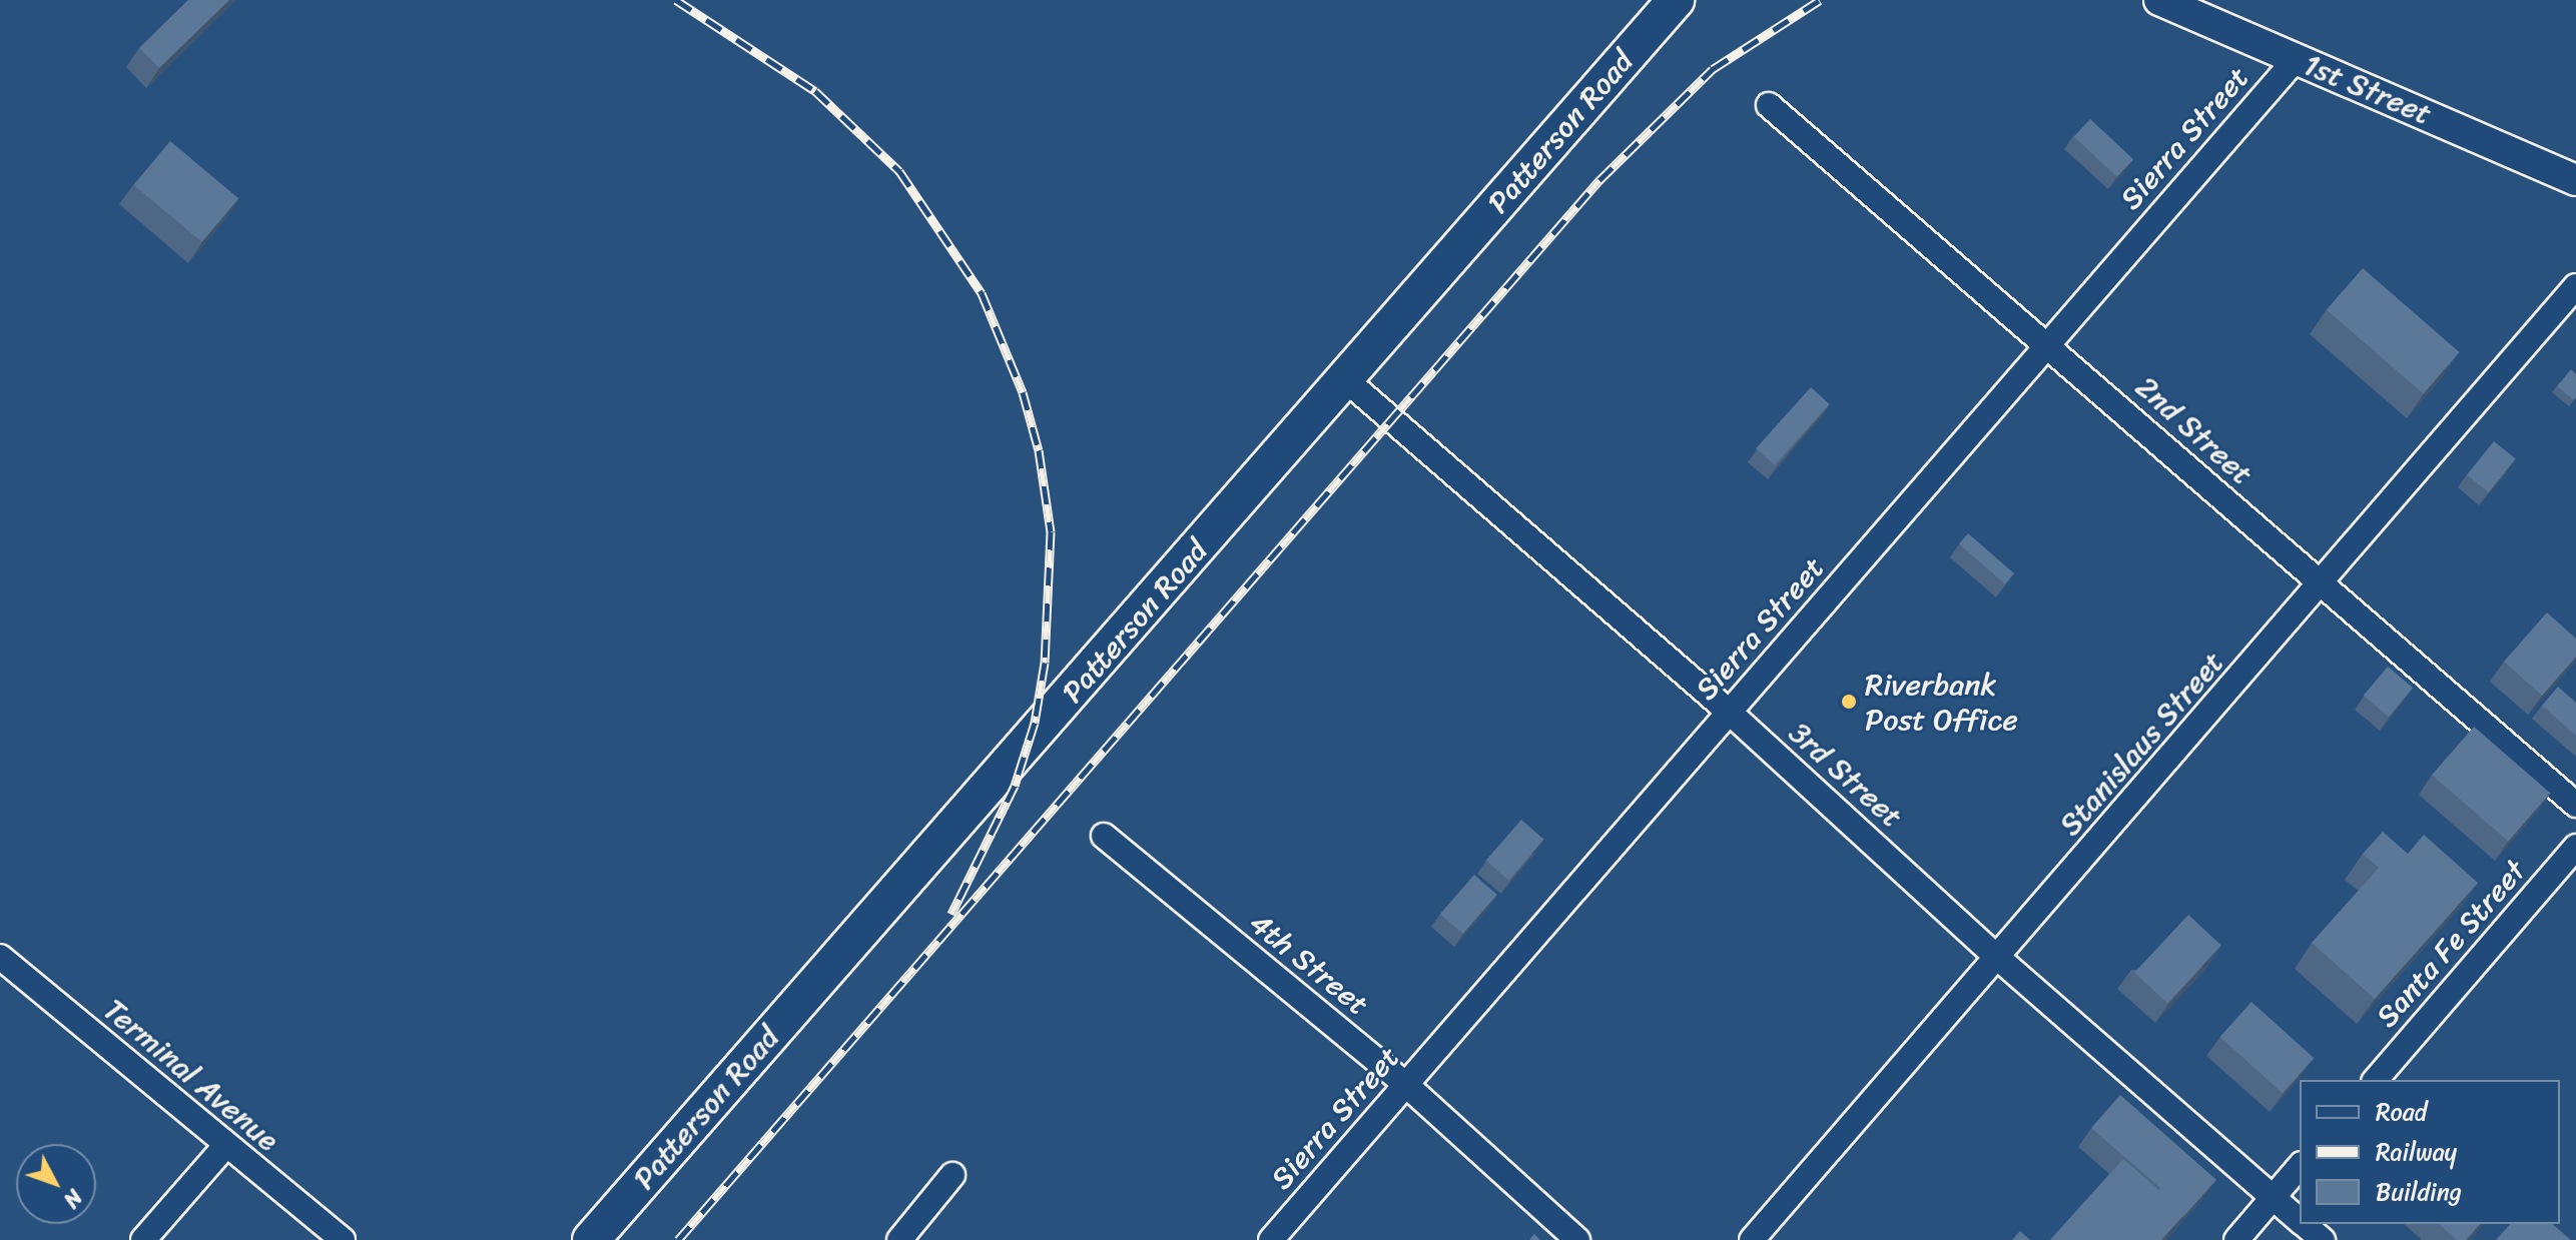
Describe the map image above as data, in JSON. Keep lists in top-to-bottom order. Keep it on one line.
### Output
{"streets":{"main road":["Patterson Road"],"street":["1st Street","Sierra Street","2nd Street","Stanislaus Street","3rd Street","Santa Fe Street","4th Street","Terminal Avenue"]},"crossings":[["1st Street","Sierra Street"],["Patterson Road","3rd Street"],["Sierra Street","2nd Street"],["Sierra Street","3rd Street"],["Sierra Street","4th Street"],["2nd Street","Stanislaus Street"],["Stanislaus Street","3rd Street"]],"places":["Riverbank Post Office"],"legend":["Road","Railway","Building"],"north":"bottom right"}
